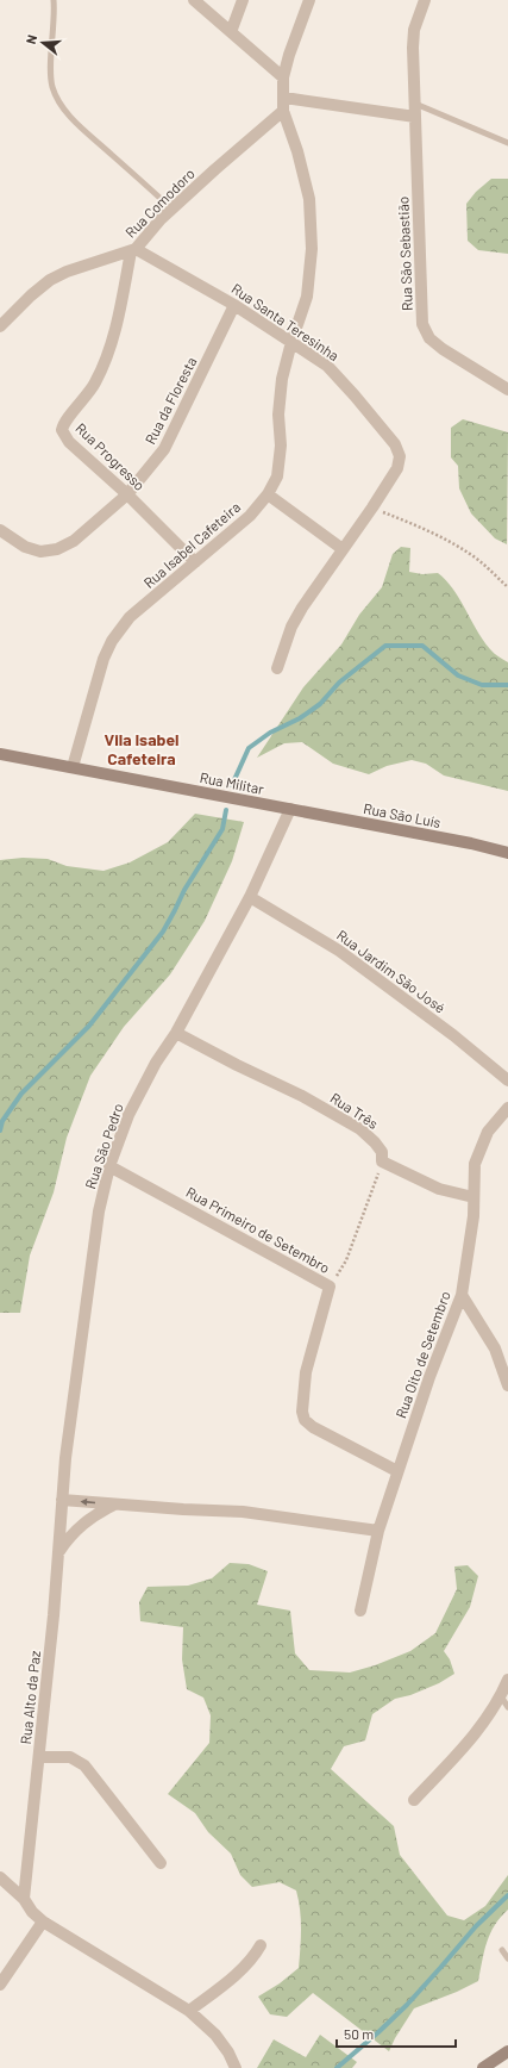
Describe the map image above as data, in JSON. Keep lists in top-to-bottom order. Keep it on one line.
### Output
{"streets":{"street":["Rua Comodoro","Rua São Sebastião","Rua Santa Teresinha","Rua da Floresta","Rua Progresso","Rua Isabel Cafeteira","Rua Militar","Rua São Luís","Rua Jardim São José","Rua Três","Rua São Pedro","Rua Primeiro de Setembro","Rua Oito de Setembro","Rua Alto da Paz"]},"crossings":[["Rua Comodoro","Rua Santa Teresinha"],["Rua Comodoro","Rua Progresso"],["Rua Comodoro","Rua Isabel Cafeteira"],["Rua Santa Teresinha","Rua da Floresta"],["Rua Santa Teresinha","Rua Progresso"],["Rua Santa Teresinha","Rua Isabel Cafeteira"],["Rua da Floresta","Rua Progresso"],["Rua Progresso","Rua Isabel Cafeteira"],["Rua Isabel Cafeteira","Rua Militar"],["Rua Militar","Rua São Luís"],["Rua Militar","Rua São Pedro"],["Rua São Luís","Rua São Pedro"],["Rua Jardim São José","Rua São Pedro"],["Rua Três","Rua São Pedro"],["Rua São Pedro","Rua Primeiro de Setembro"],["Rua São Pedro","Rua Alto da Paz"],["Rua Primeiro de Setembro","Rua Oito de Setembro"]],"districts":["Vila Isabel Cafeteira"],"scale_bar":"50 m","north":"left"}
